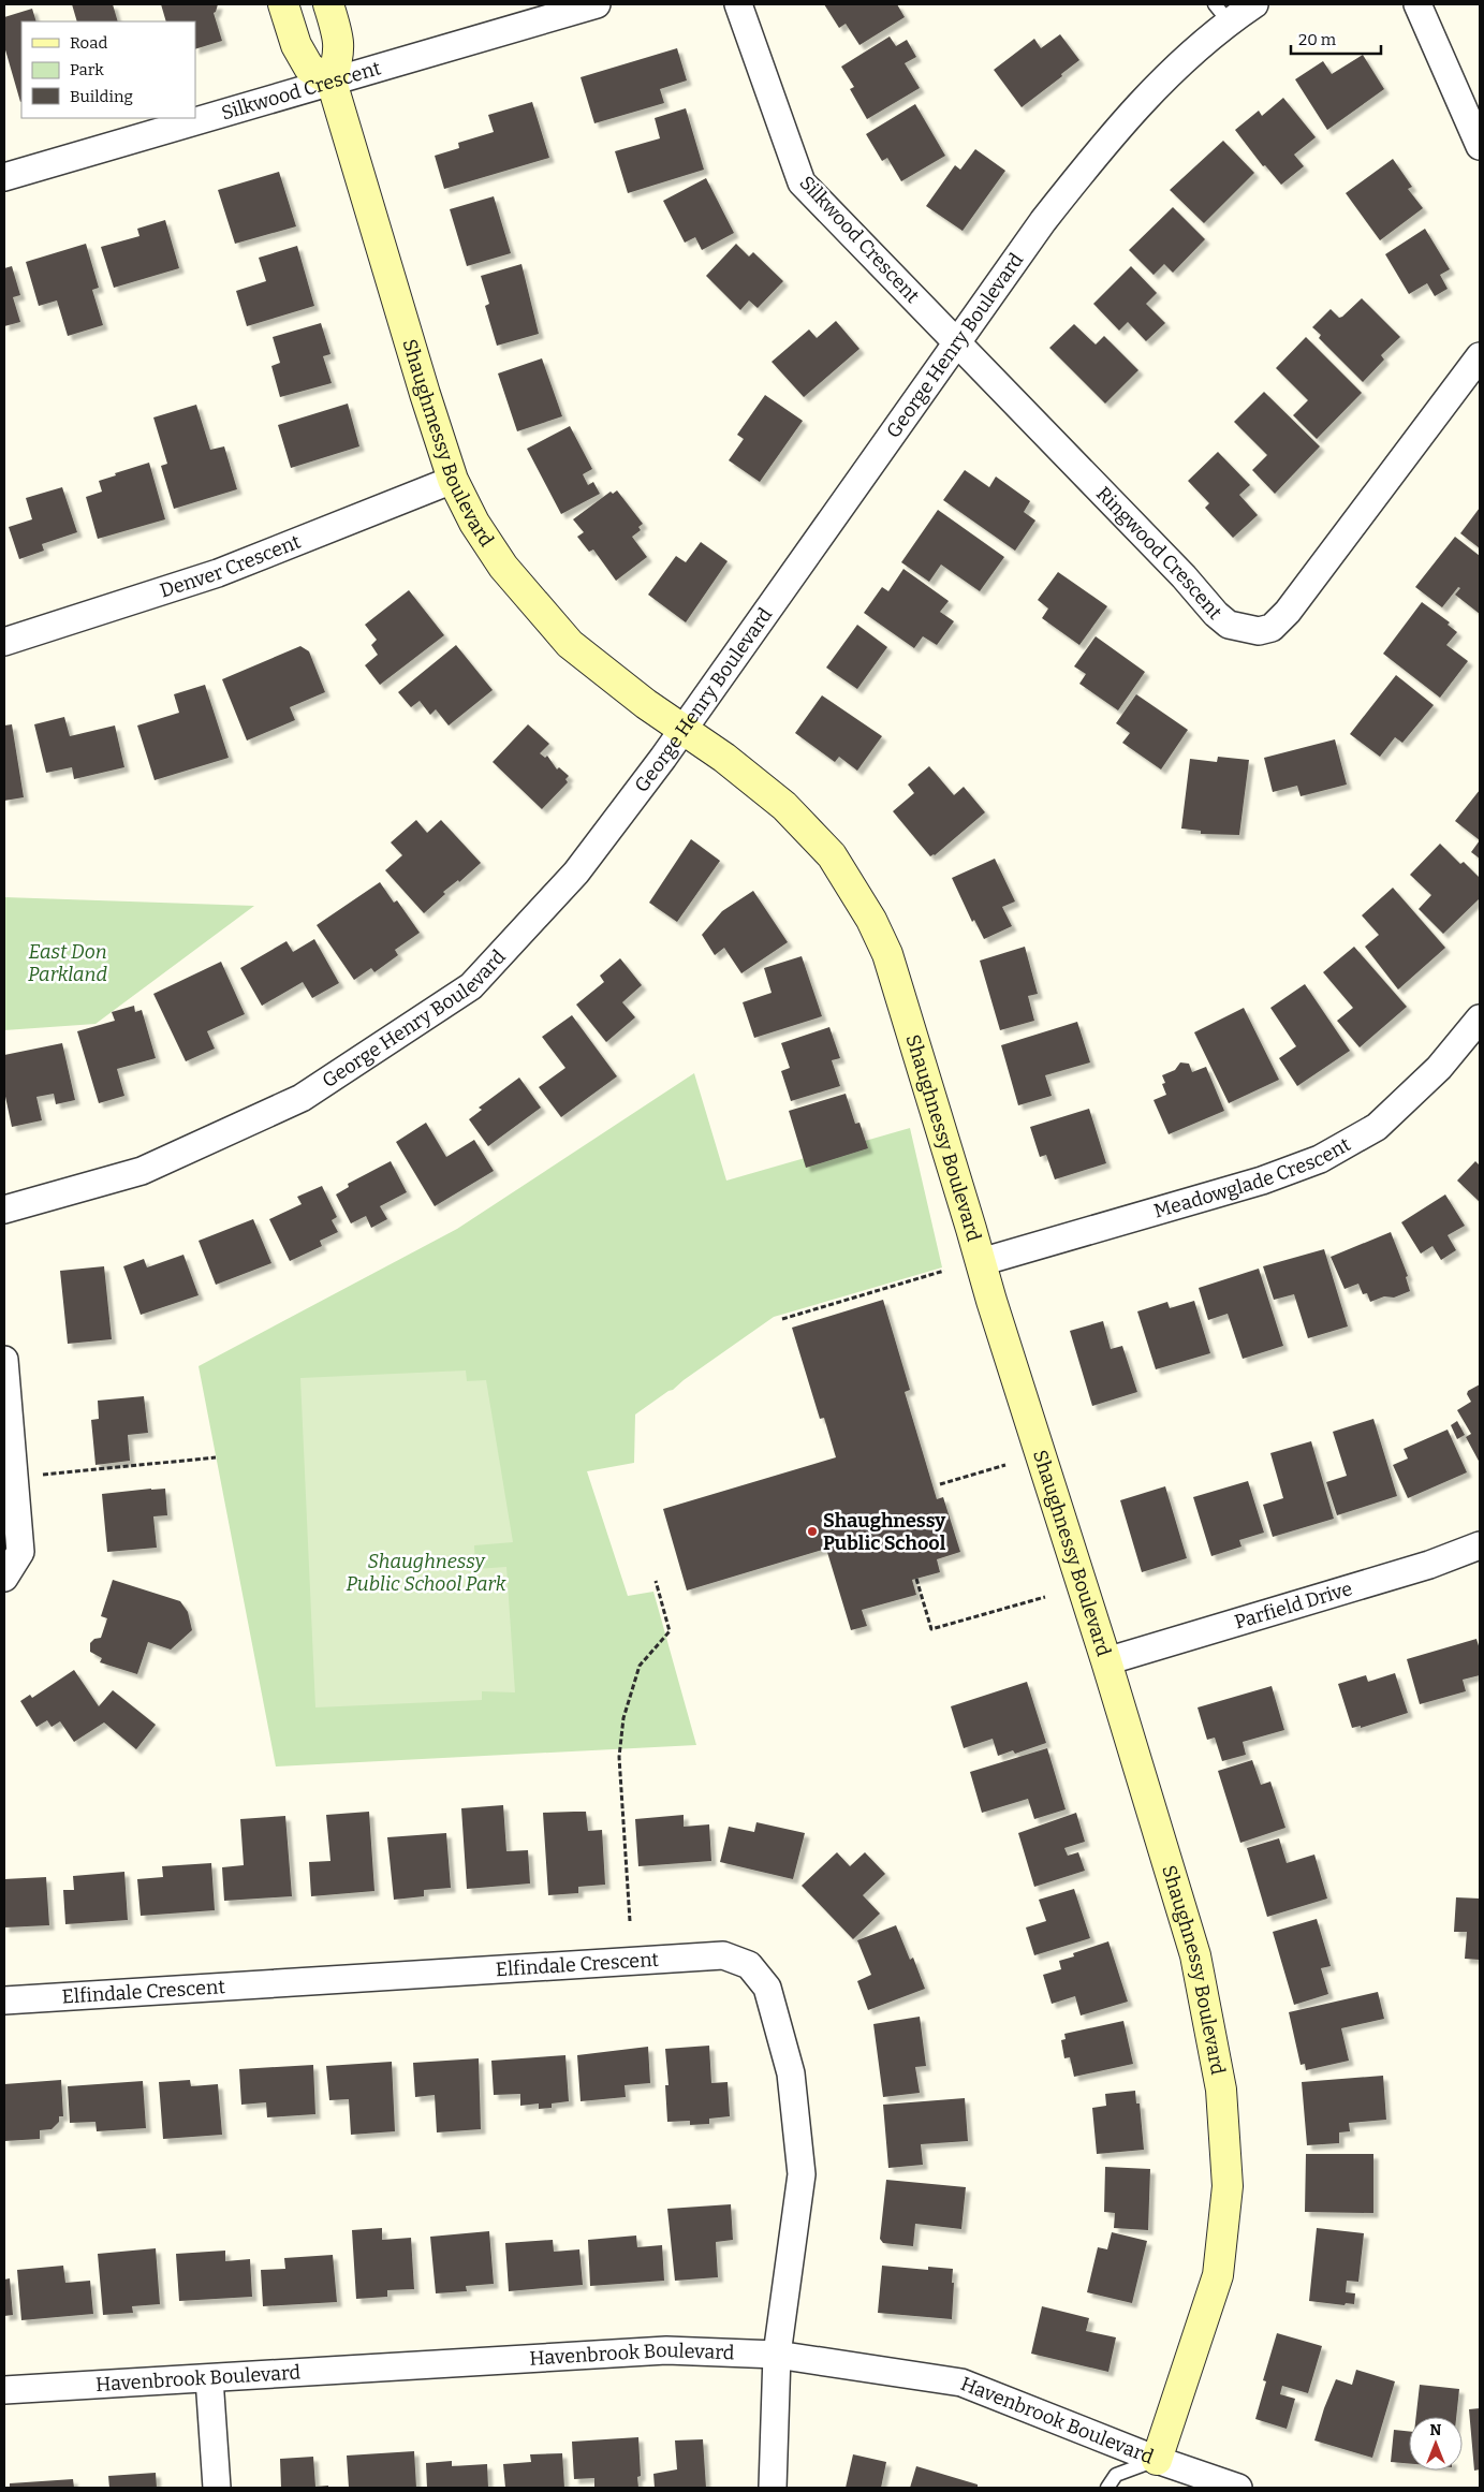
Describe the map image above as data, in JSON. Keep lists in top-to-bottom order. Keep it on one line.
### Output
{"streets":{"street":["Silkwood Crescent","George Henry Boulevard","Shaughmessy Boulevard","Ringwood Crescent","Denver Crescent","Shaughnessy Boulevard","Meadowglade Crescent","Parfield Drive","Elfindale Crescent","Havenbrook Boulevard"]},"crossings":[["Silkwood Crescent","George Henry Boulevard"],["Silkwood Crescent","Shaughmessy Boulevard"],["Silkwood Crescent","Ringwood Crescent"],["George Henry Boulevard","Shaughmessy Boulevard"],["George Henry Boulevard","Ringwood Crescent"],["George Henry Boulevard","Shaughnessy Boulevard"],["Shaughmessy Boulevard","Denver Crescent"],["Shaughmessy Boulevard","Shaughnessy Boulevard"],["Shaughnessy Boulevard","Meadowglade Crescent"],["Shaughnessy Boulevard","Parfield Drive"],["Shaughnessy Boulevard","Havenbrook Boulevard"],["Elfindale Crescent","Havenbrook Boulevard"]],"parks":["East Don Parkland","Shaughnessy Public School Park"],"places":["Shaughnessy Public School"],"legend":["Road","Park","Building"],"scale_bar":"20 m","north":"top"}
